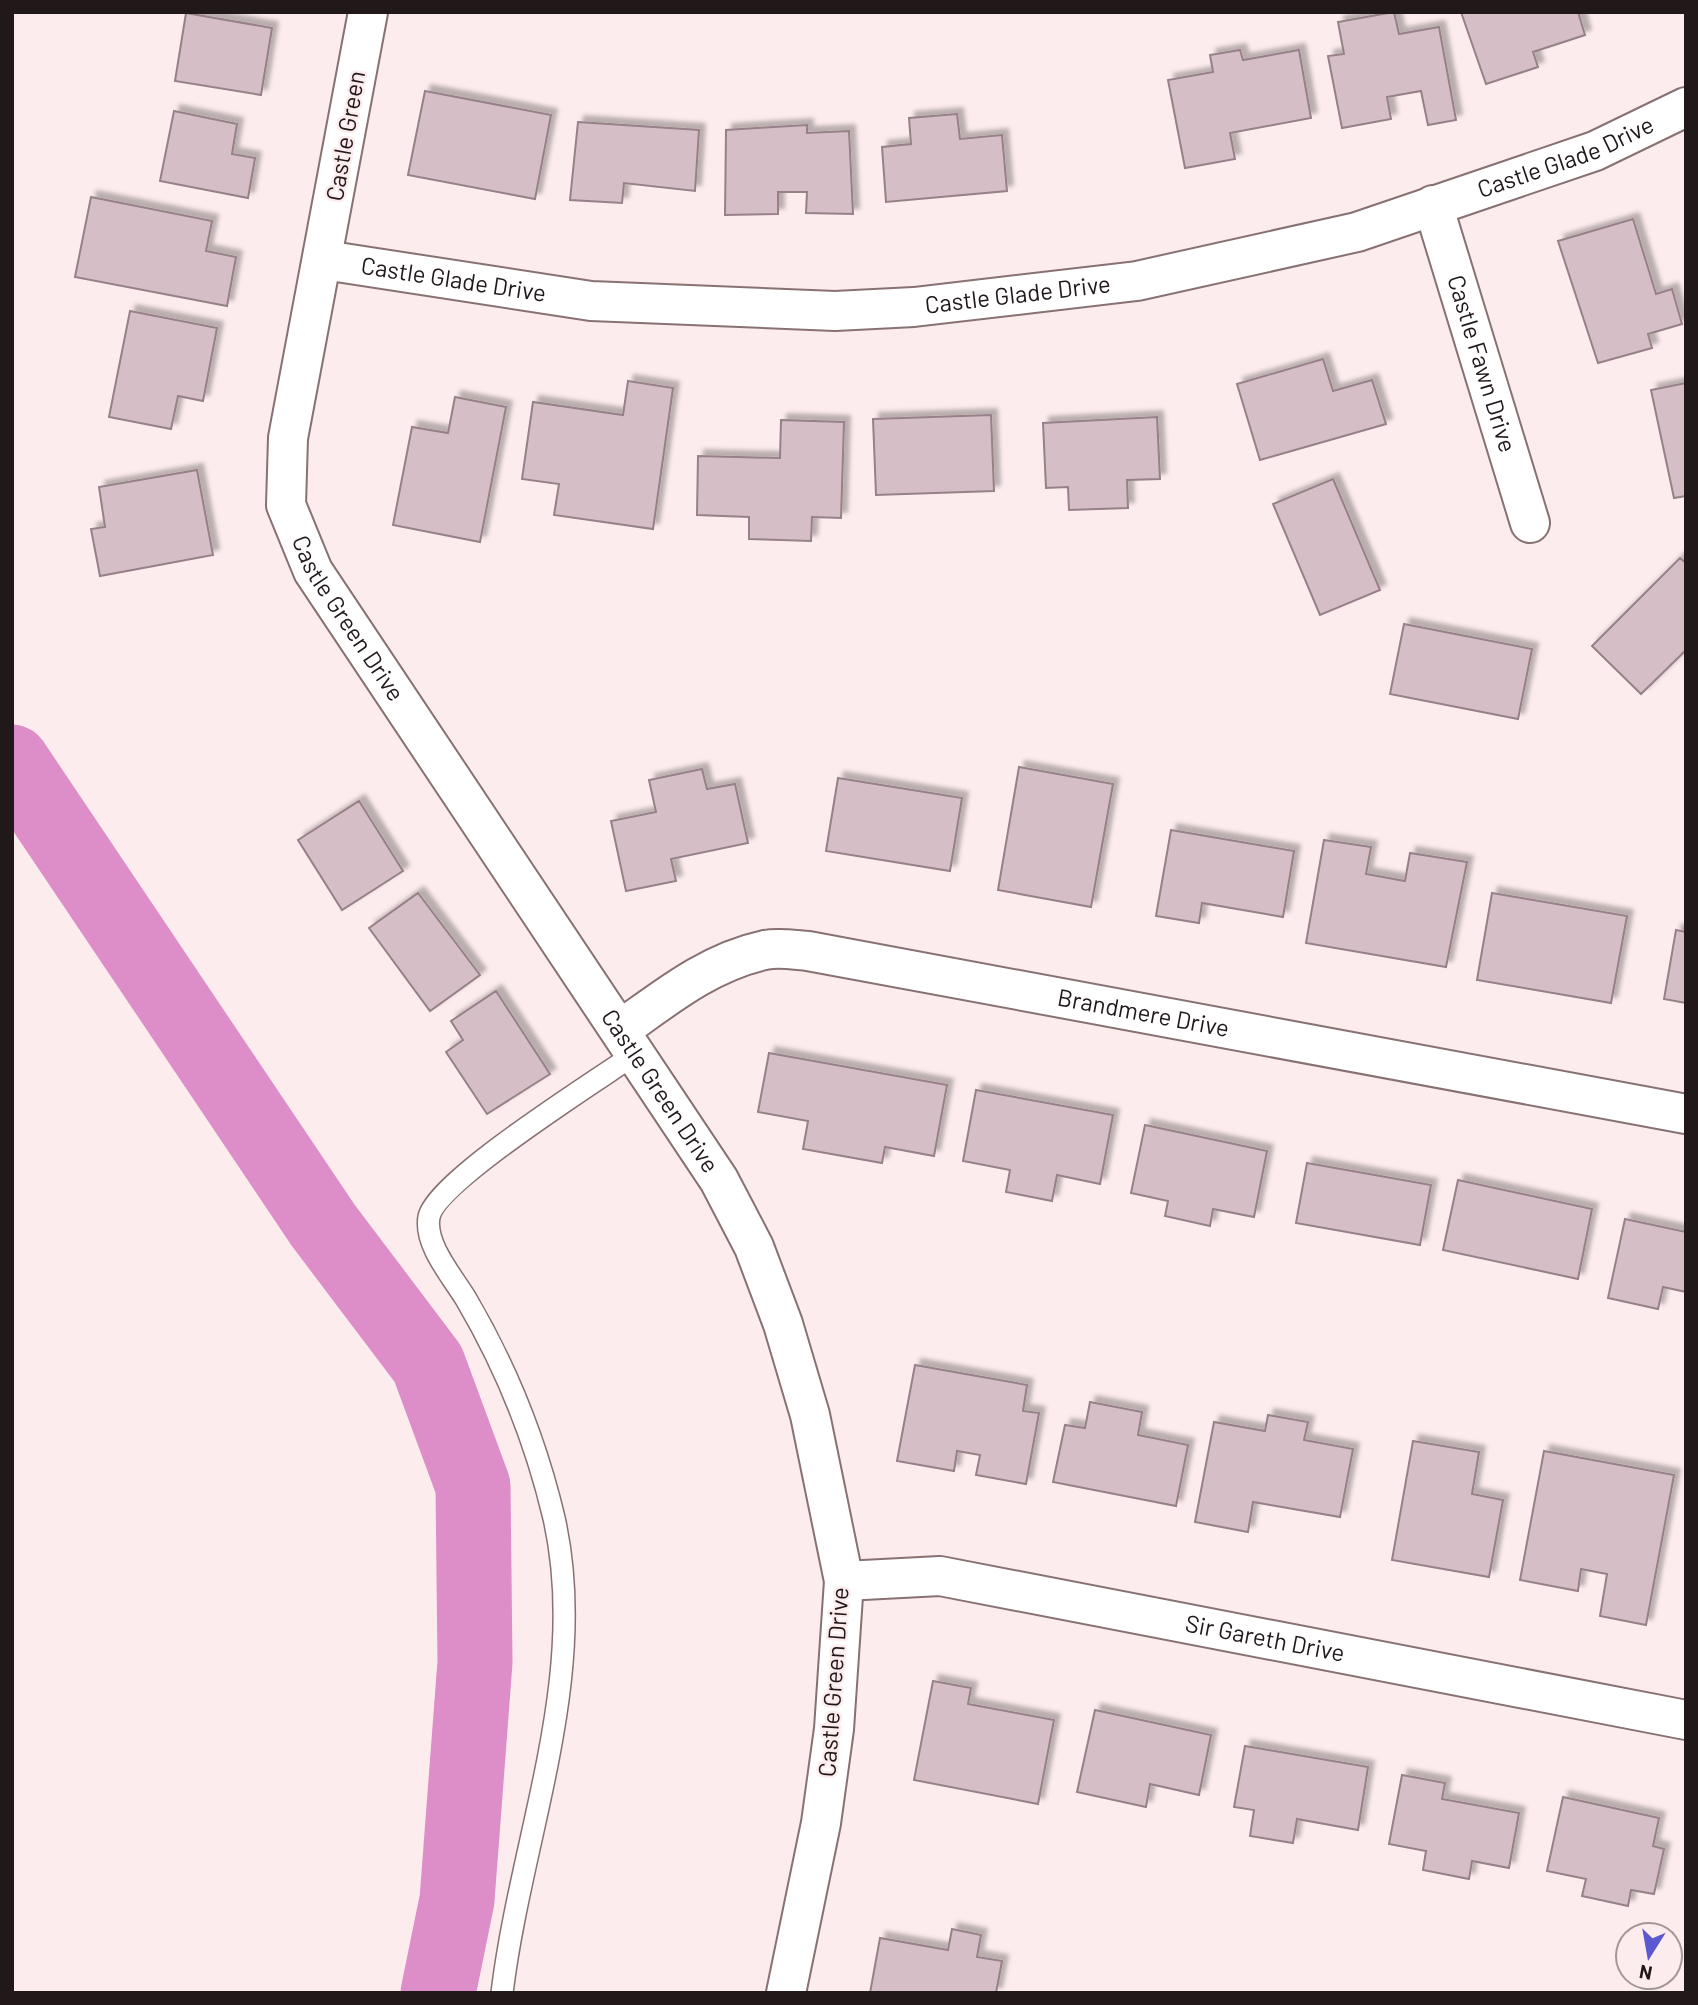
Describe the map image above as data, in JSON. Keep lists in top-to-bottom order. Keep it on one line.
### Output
{"streets":{"street":["Castle Green","Castle Glade Drive","Castle Fawn Drive","Castle Green Drive","Brandmere Drive","Sir Gareth Drive"]},"crossings":[["Castle Green","Castle Glade Drive"],["Castle Green","Castle Green Drive"],["Castle Glade Drive","Castle Fawn Drive"],["Castle Glade Drive","Castle Green Drive"],["Castle Green Drive","Brandmere Drive"],["Castle Green Drive","Sir Gareth Drive"]],"north":"bottom"}
